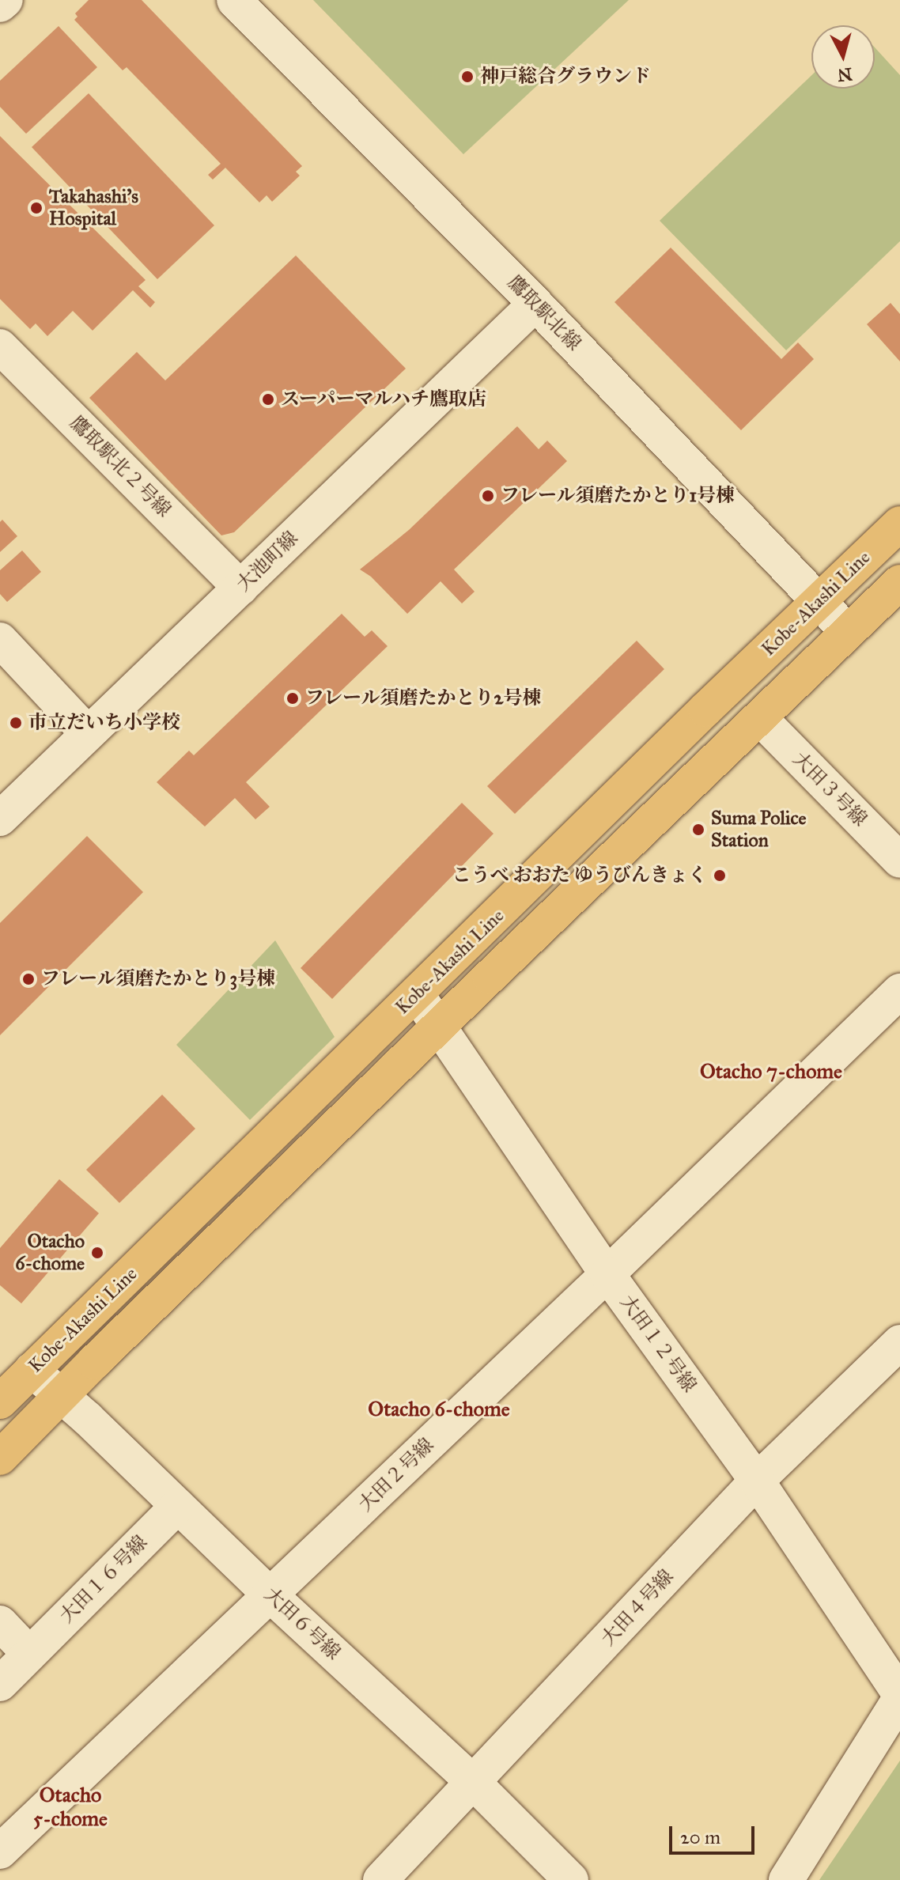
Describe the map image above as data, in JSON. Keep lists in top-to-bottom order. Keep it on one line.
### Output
{"streets":{"main road":["Kobe-Akashi Line"],"street":["鷹取駅北線","鷹取駅北２号線","大池町線","大田３号線","大田１２号線","大田２号線","大田１６号線","大田４号線","大田６号線"]},"crossings":[["鷹取駅北線","大池町線"],["鷹取駅北線","Kobe-Akashi Line"],["鷹取駅北２号線","大池町線"],["Kobe-Akashi Line","大田３号線"],["Kobe-Akashi Line","大田１２号線"],["Kobe-Akashi Line","大田６号線"],["大田１２号線","大田２号線"],["大田１２号線","大田４号線"],["大田２号線","大田６号線"],["大田１６号線","大田６号線"],["大田４号線","大田６号線"]],"districts":["Otacho 7-chome","Otacho 6-chome","Otacho 5-chome"],"places":["神戸総合グラウンド","Takahashi's Hospital","スーパーマルハチ鷹取店","フレール須磨たかとり1号棟","フレール須磨たかとり2号棟","市立だいち小学校","Suma Police Station","こうべ おおた ゆうびんきょく","フレール須磨たかとり3号棟","Otacho 6-chome"],"scale_bar":"20 m","north":"bottom"}
